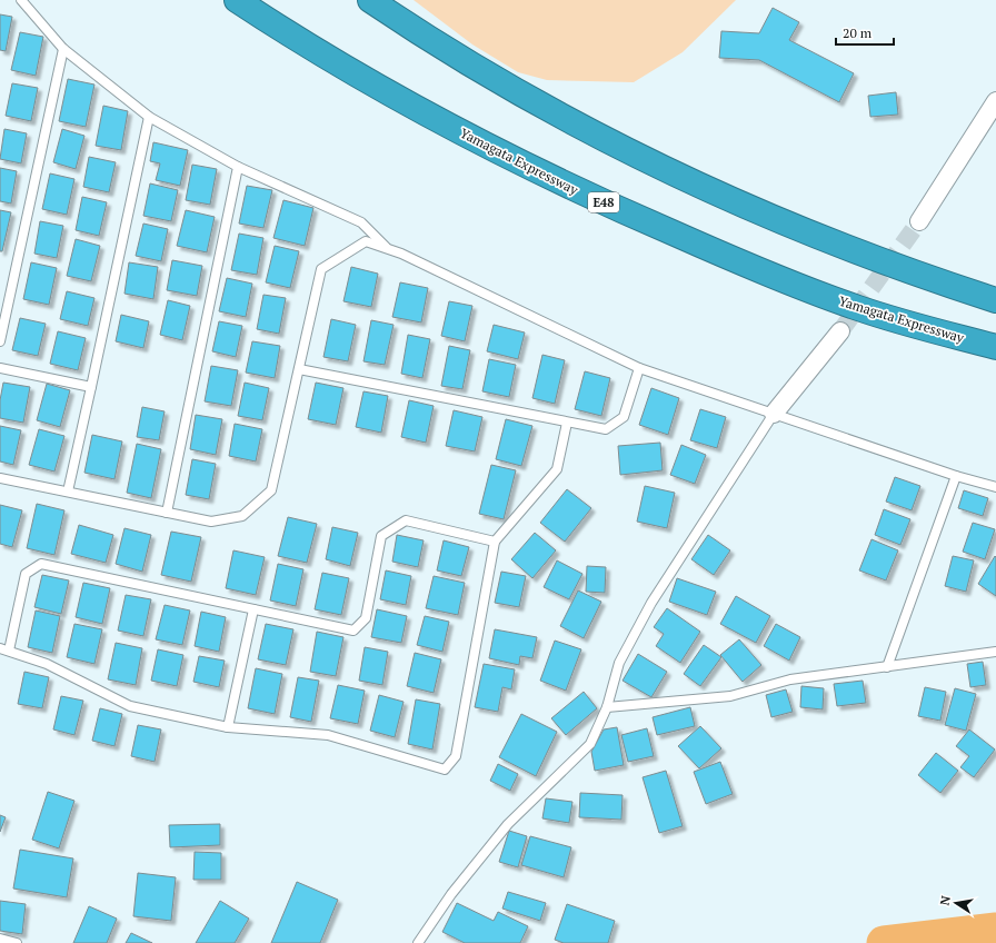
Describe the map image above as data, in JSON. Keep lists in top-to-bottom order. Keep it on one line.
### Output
{"streets":{"highway":["Yamagata Expressway","E48"]},"scale_bar":"20 m","north":"left"}
